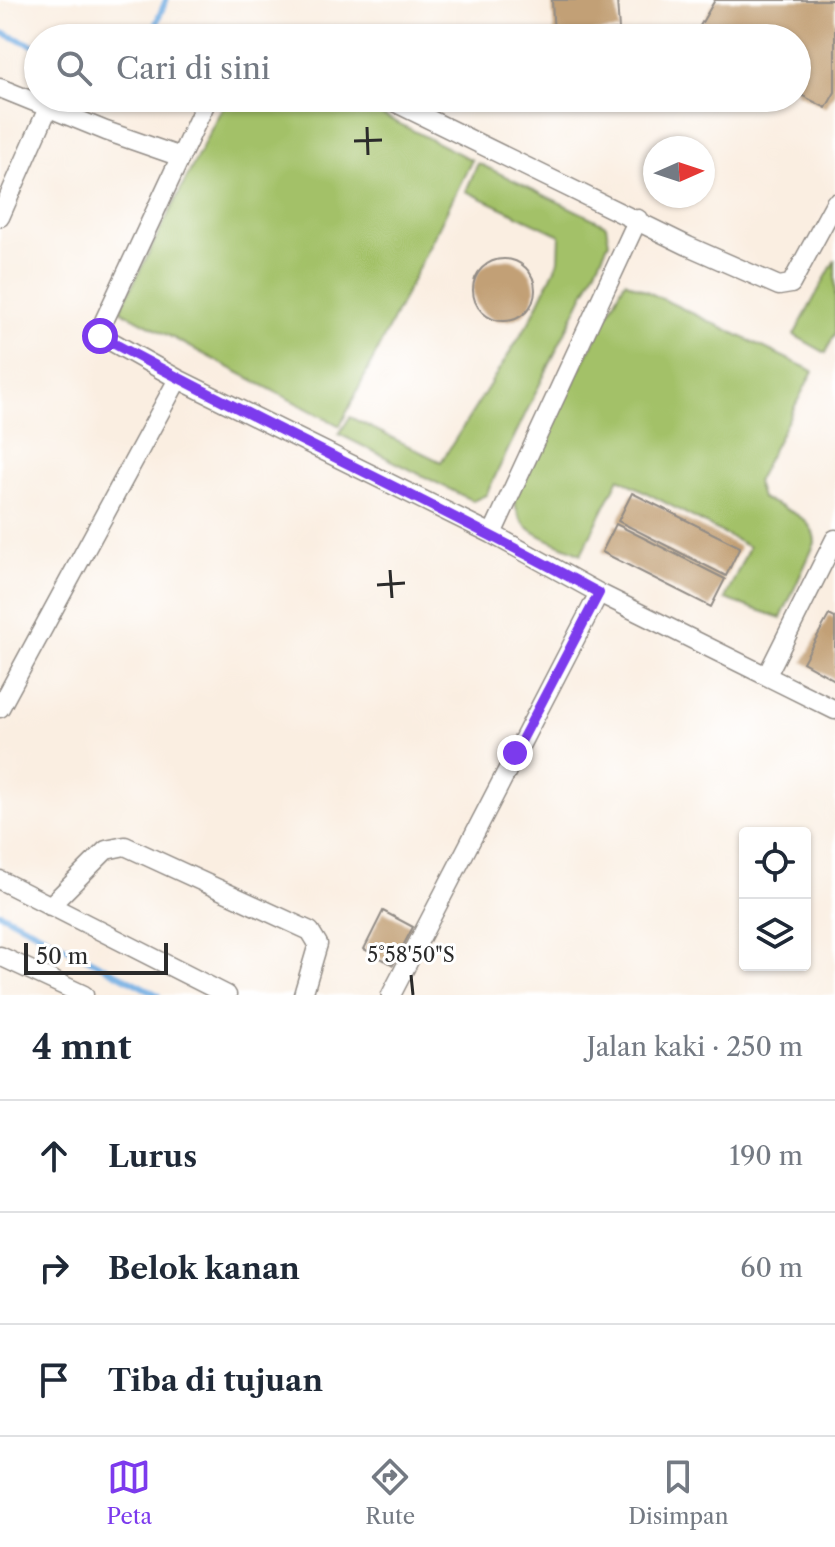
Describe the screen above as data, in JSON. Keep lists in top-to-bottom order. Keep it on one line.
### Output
{"scale_bar":"50 m","north":"right","page":{"search":"Cari di sini","scale":"50 m","heading":["4 mnt","Jalan kaki · 250 m"],"list":[["Lurus","190 m"],["Belok kanan","60 m"],"Tiba di tujuan"],"nav":["Peta","Rute","Disimpan"]},"coordinates":["5°58'50\"S"]}
